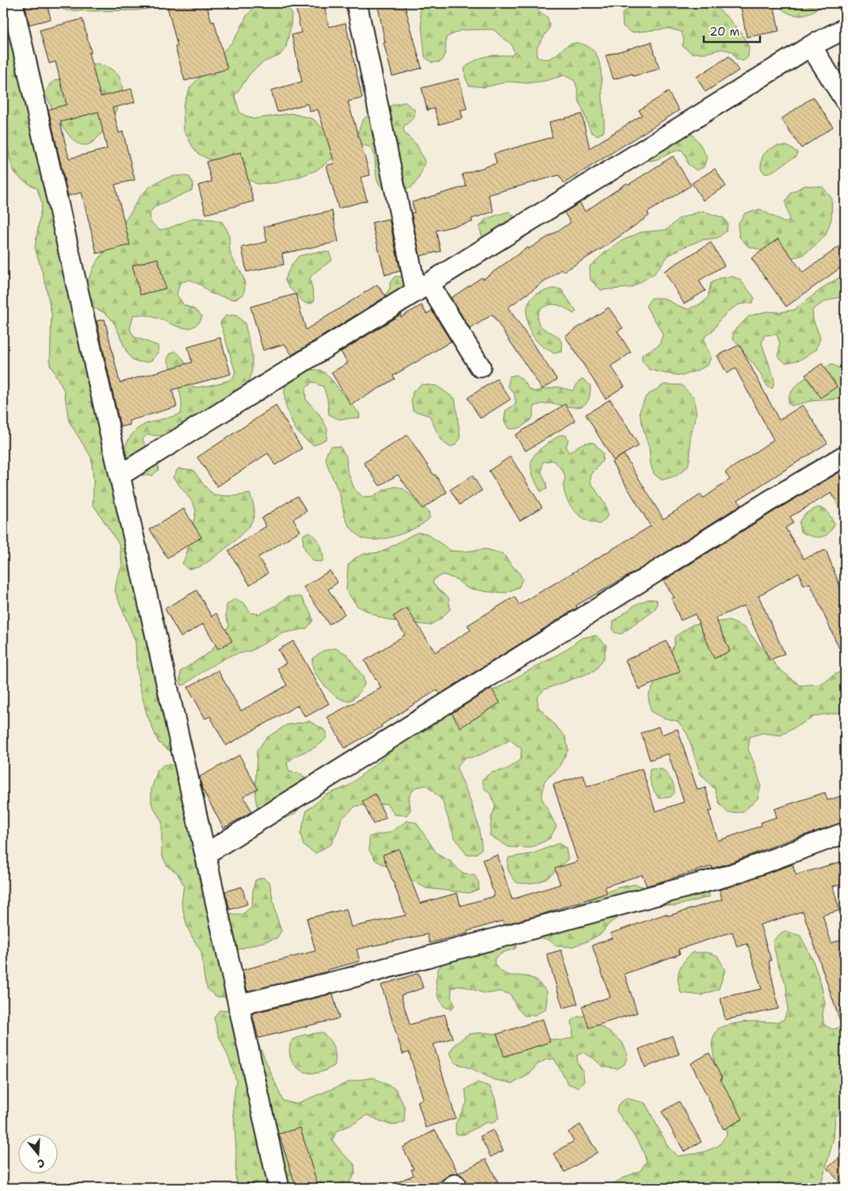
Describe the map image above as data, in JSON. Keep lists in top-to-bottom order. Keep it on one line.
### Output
{"scale_bar":"20 m","north":"bottom"}
